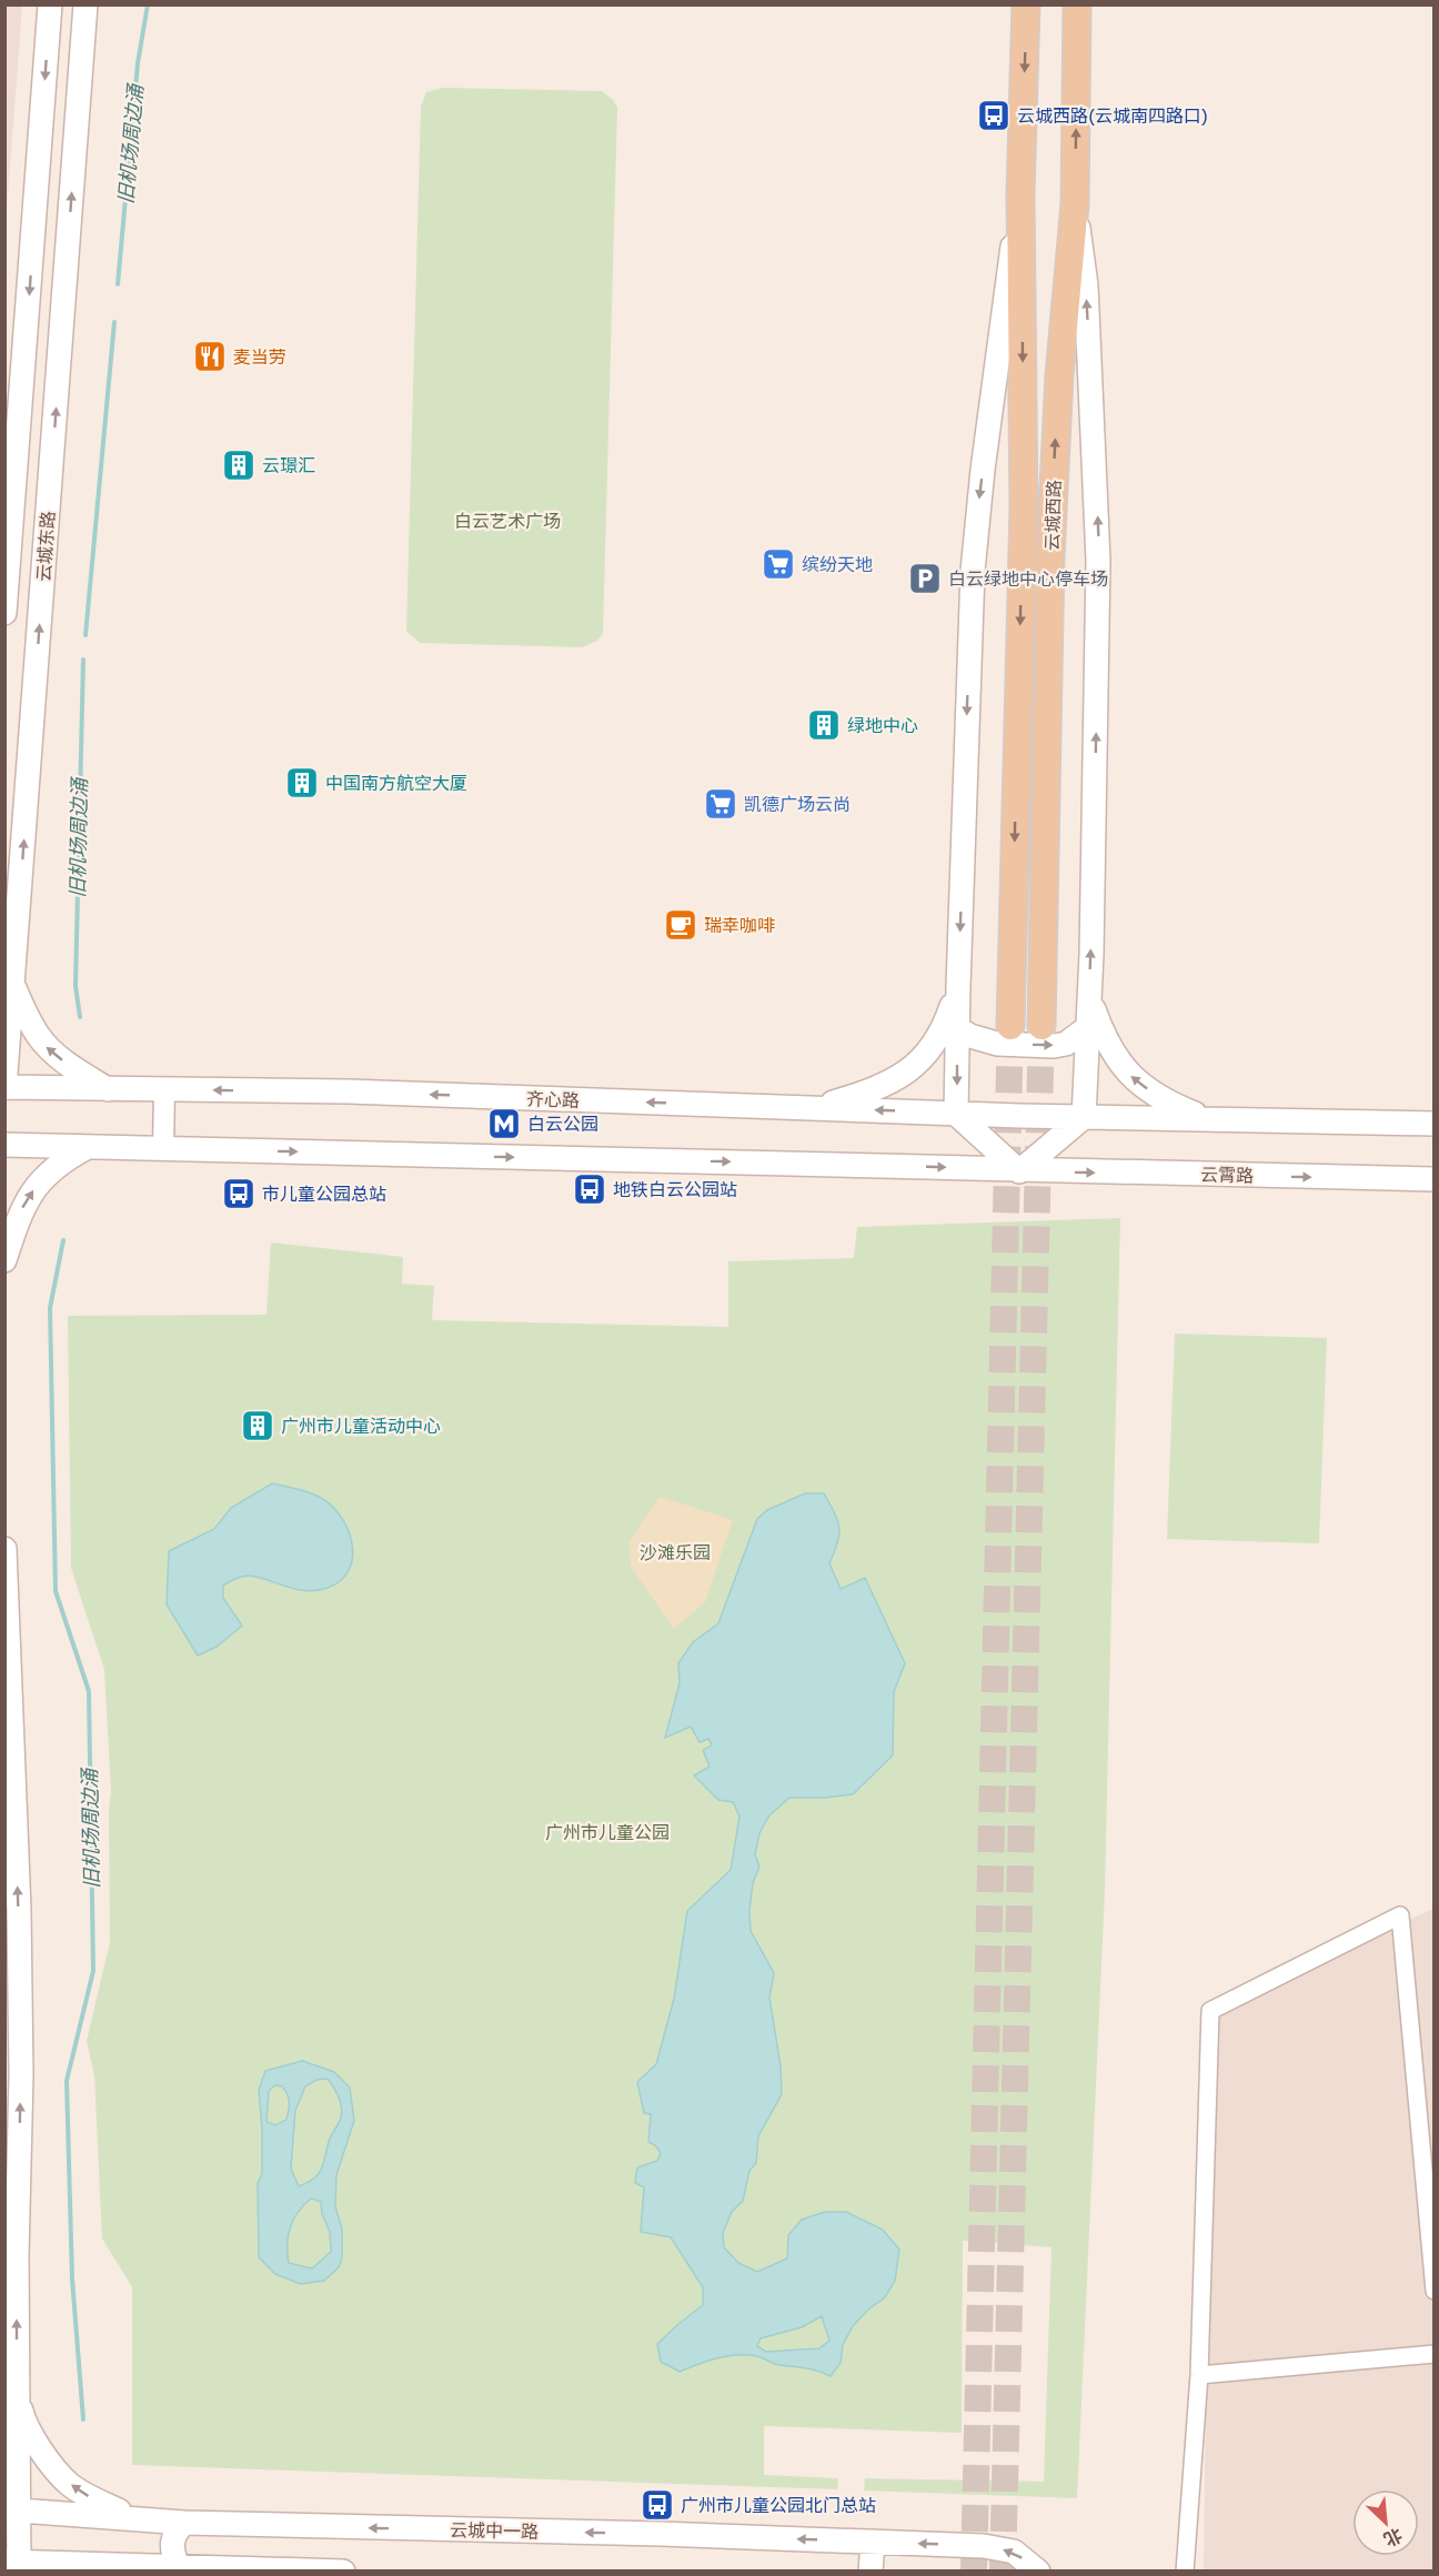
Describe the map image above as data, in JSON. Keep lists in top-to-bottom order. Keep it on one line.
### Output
{"streets":{"main road":["云城西路","云城东路","齐心路","云霄路","云城中一路"]},"crossings":[["云城东路","齐心路"]],"one_way":["云城中一路"],"water":["旧机场周边涌"],"parks":["白云艺术广场","沙滩乐园","广州市儿童公园"],"places":{"bus stop":["云城西路(云城南四路口)","地铁白云公园站","市儿童公园总站","广州市儿童公园北门总站"],"restaurant":["麦当劳"],"building":["云璟汇","绿地中心","中国南方航空大厦","广州市儿童活动中心"],"supermarket":["缤纷天地","凯德广场云尚"],"parking":["白云绿地中心停车场"],"cafe":["瑞幸咖啡"],"metro station":["白云公园"]},"north":"bottom right"}
